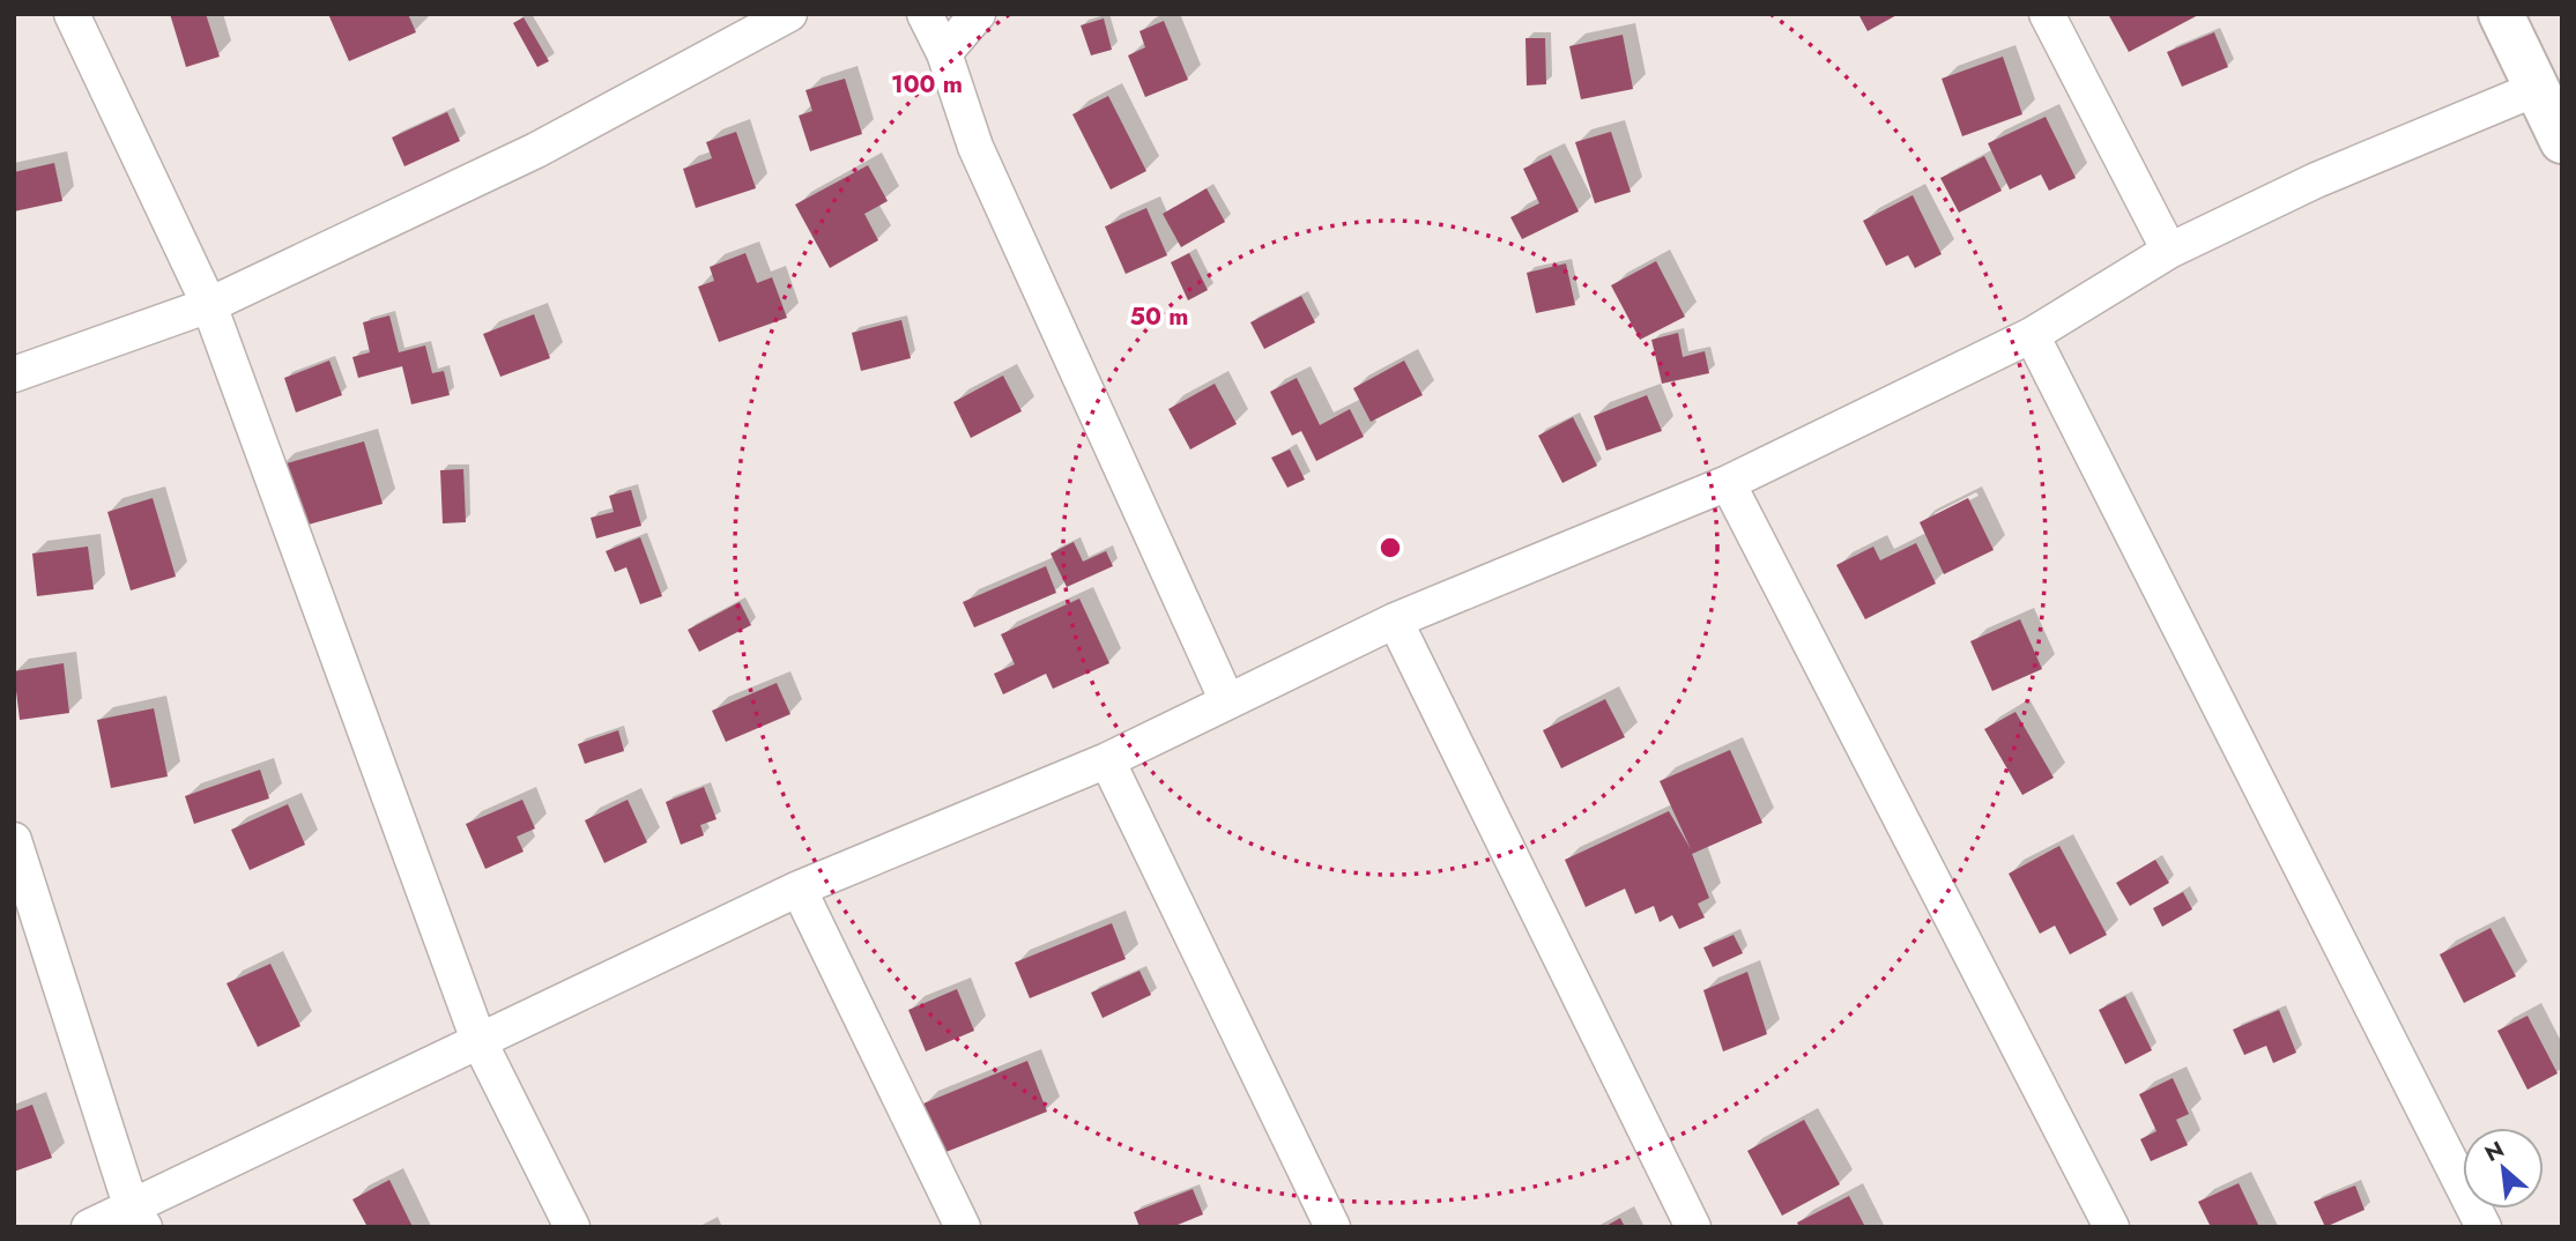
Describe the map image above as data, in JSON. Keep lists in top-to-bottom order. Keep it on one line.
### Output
{"north":"top left","rings":["100 m","50 m"]}
